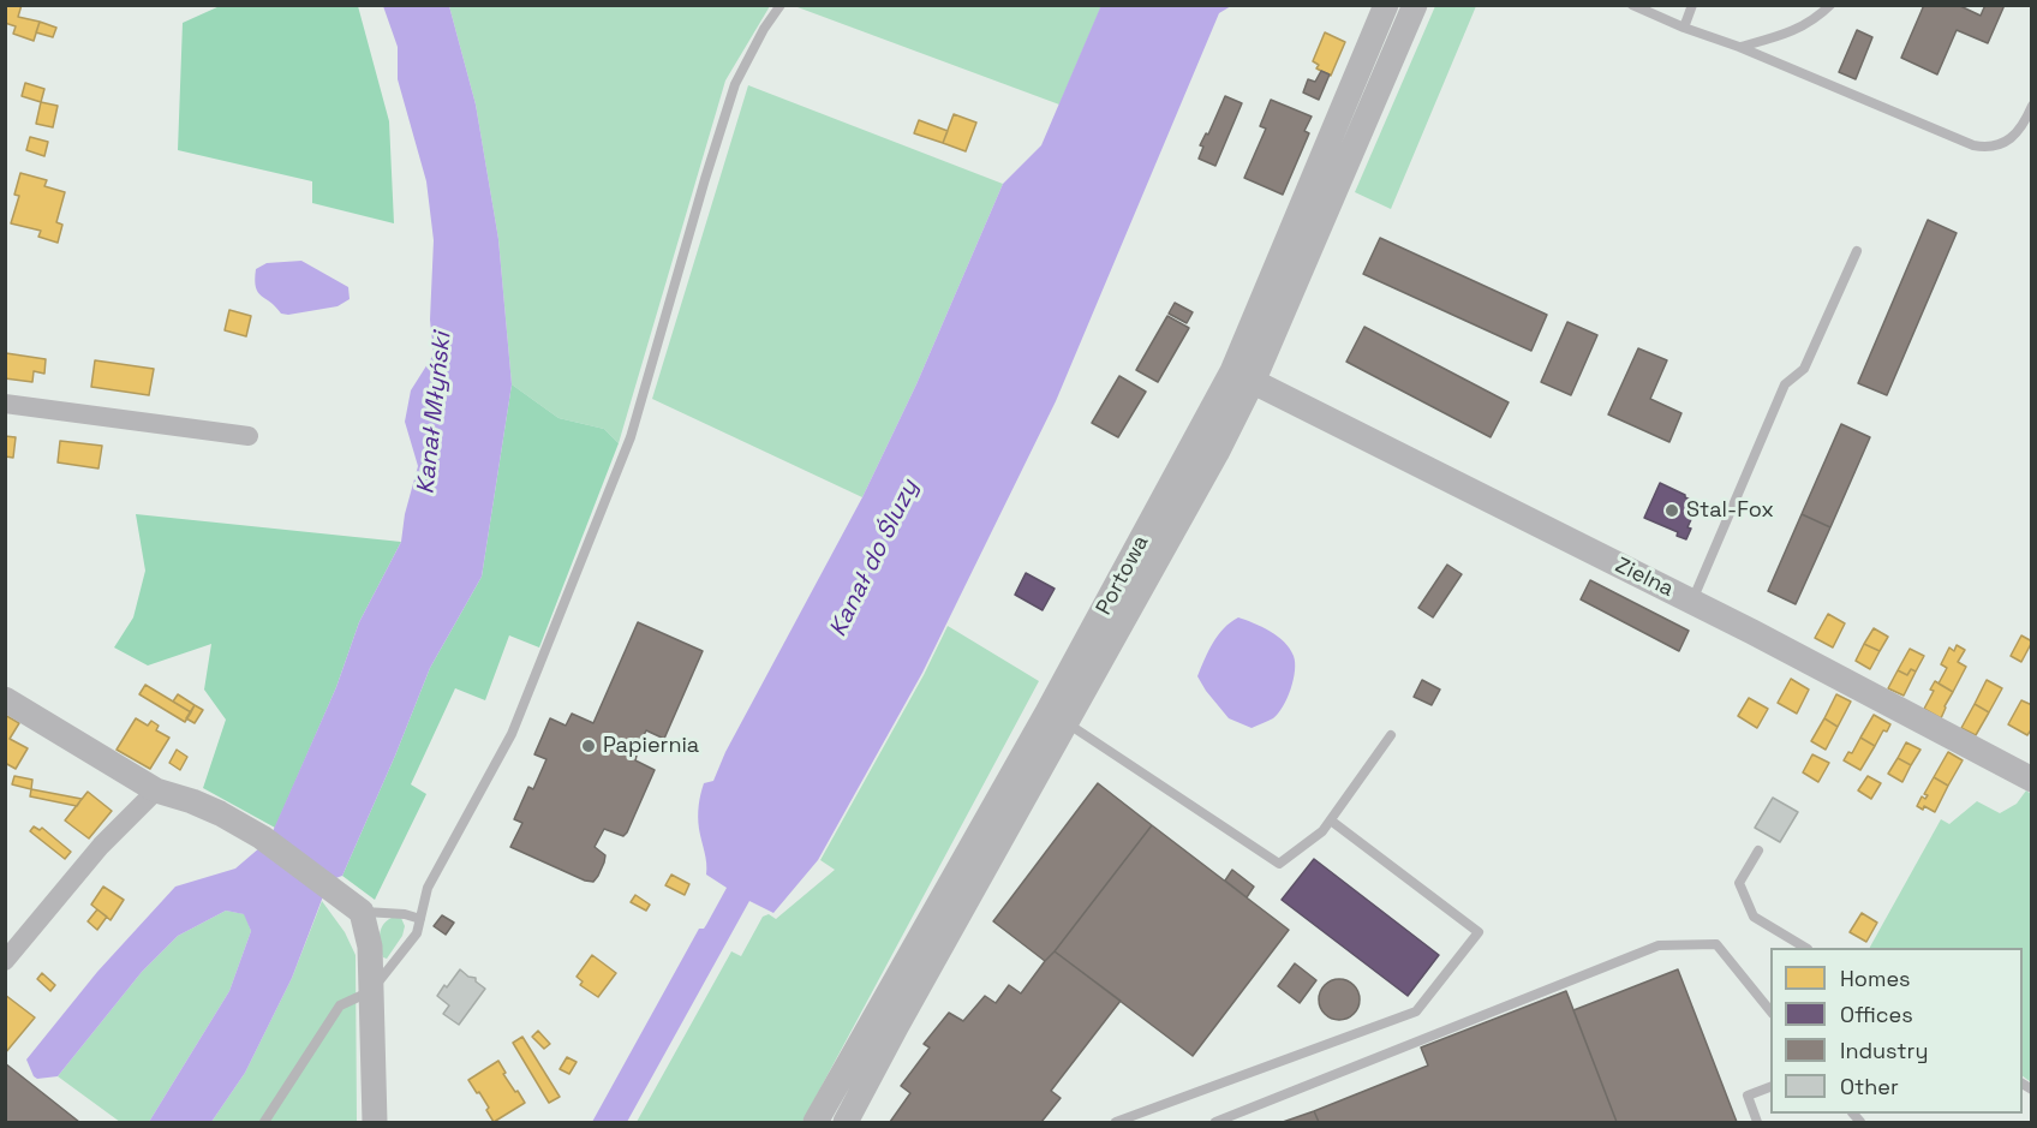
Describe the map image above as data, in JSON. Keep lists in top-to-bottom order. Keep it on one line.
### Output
{"streets":{"street":["Portowa","Zielna"]},"crossings":[["Portowa","Zielna"]],"water":["Kanał Młyński","Kanał do Śluzy"],"places":["Stal-Fox","Papiernia"],"legend":["Homes","Offices","Industry","Other"]}
